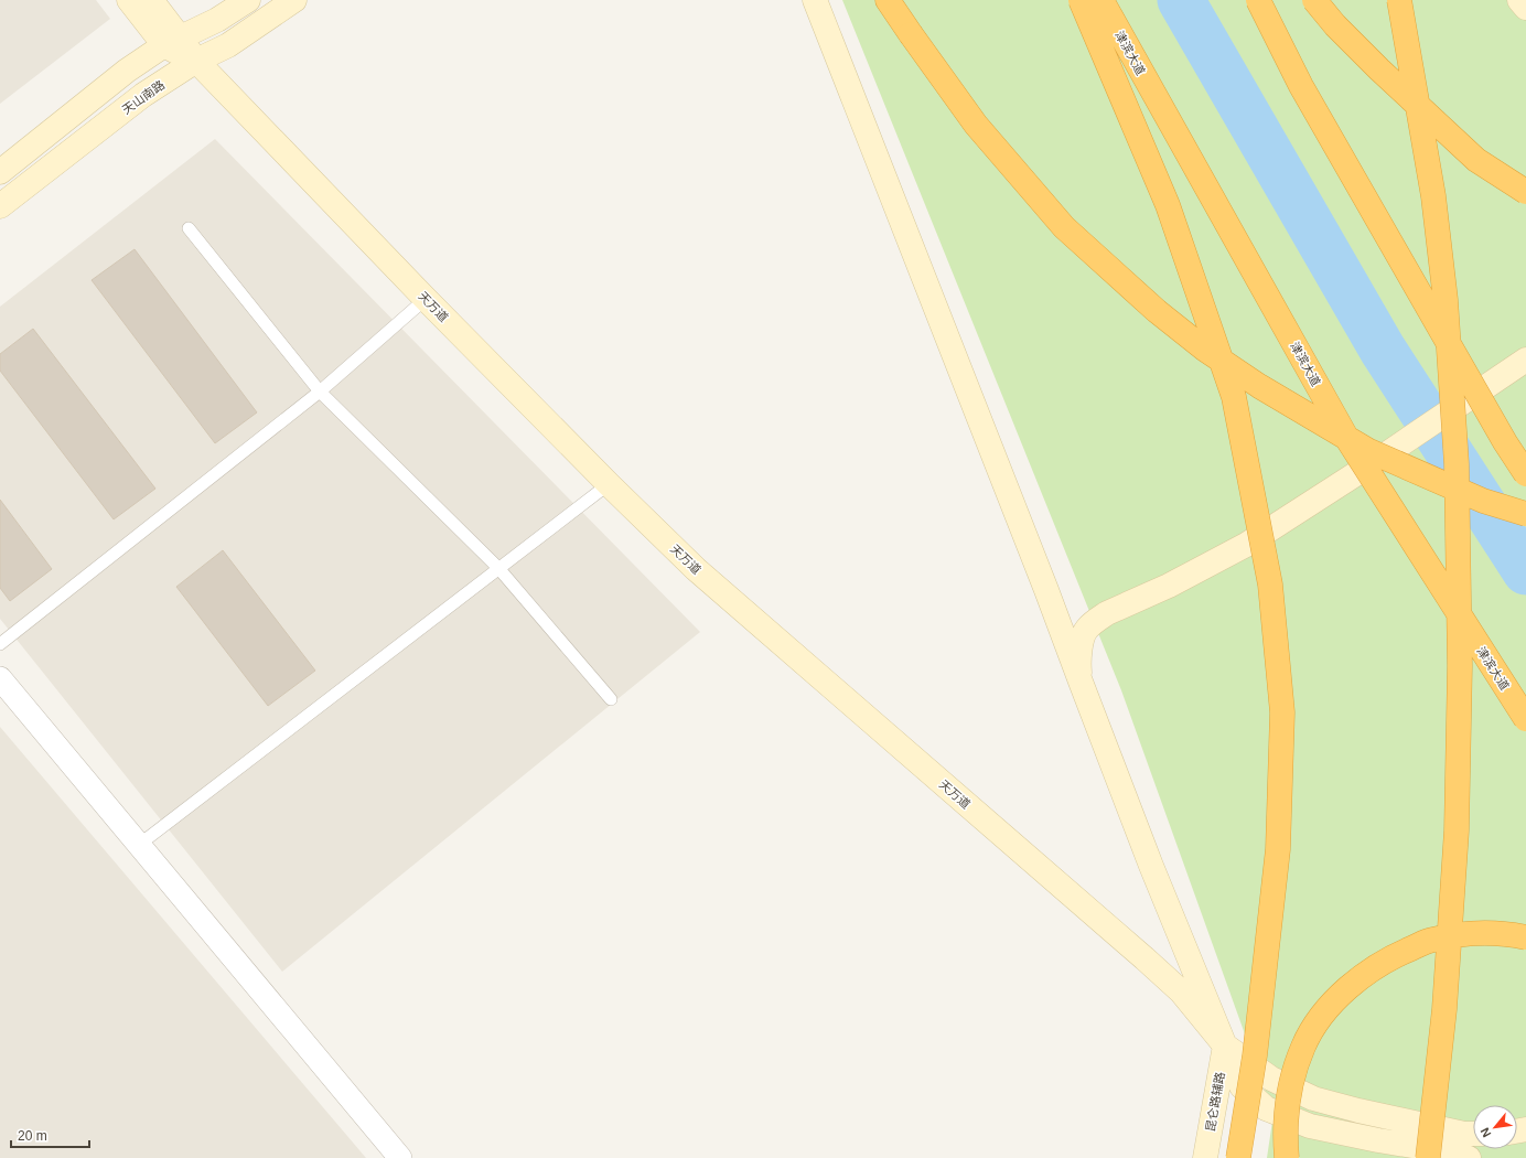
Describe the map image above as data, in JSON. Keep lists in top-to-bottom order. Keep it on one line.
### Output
{"streets":{"highway":["津滨大道"],"street":["天山南路","天万道","昆仑路辅路"]},"crossings":[["天山南路","天万道"],["天万道","昆仑路辅路"]],"scale_bar":"20 m","north":"bottom left"}
